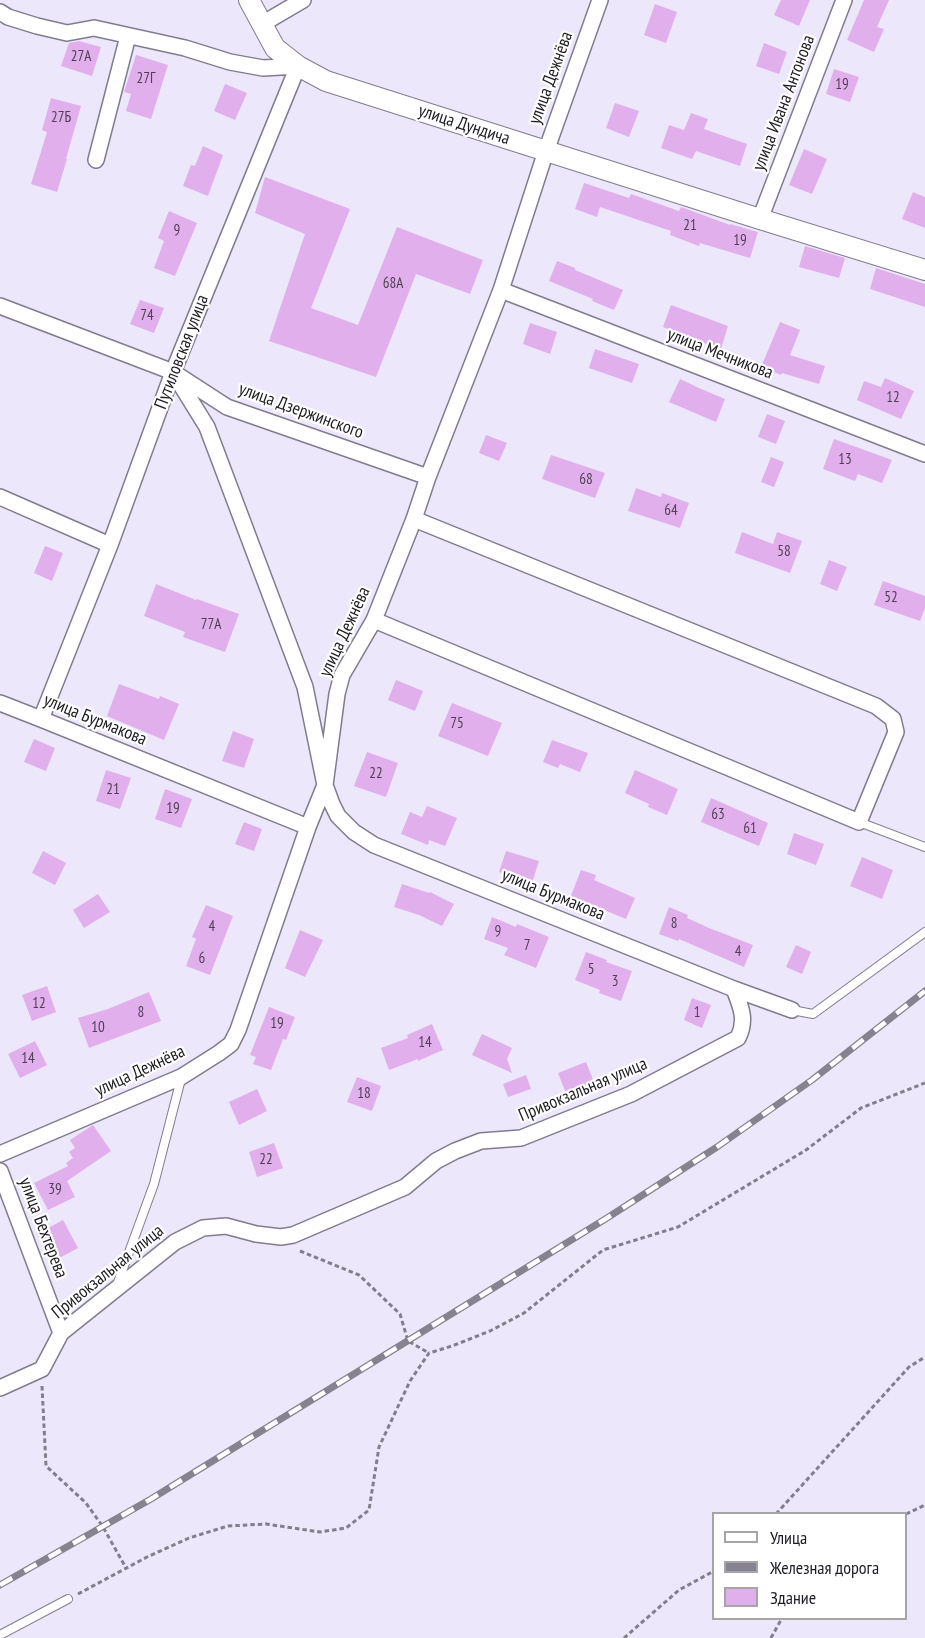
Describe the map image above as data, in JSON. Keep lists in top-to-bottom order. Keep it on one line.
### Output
{"streets":{"street":["улица Дежнёва","улица Ивана Антонова","улица Дундича","Путиловская улица","улица Мечникова","улица Дзержинского","улица Бурмакова","Привокзальная улица","улица Бехтерева"]},"crossings":[["улица Дежнёва","улица Дундича"],["улица Дежнёва","улица Мечникова"],["улица Дежнёва","улица Дзержинского"],["улица Дежнёва","улица Бурмакова"],["улица Ивана Антонова","улица Дундича"],["улица Дундича","Путиловская улица"],["Путиловская улица","улица Дзержинского"],["Путиловская улица","улица Бурмакова"],["улица Дзержинского","улица Бурмакова"],["улица Бурмакова","Привокзальная улица"],["Привокзальная улица","улица Бехтерева"]],"house_numbers":["27А","27Г","19","27Б","21","9","19","68А","74","12","13","68","64","58","52","77А","75","22","21","19","63","61","8","4","9","7","4","6","5","3","12","8","1","19","10","14","14","18","22","39"],"legend":["Улица","Железная дорога","Здание"]}
